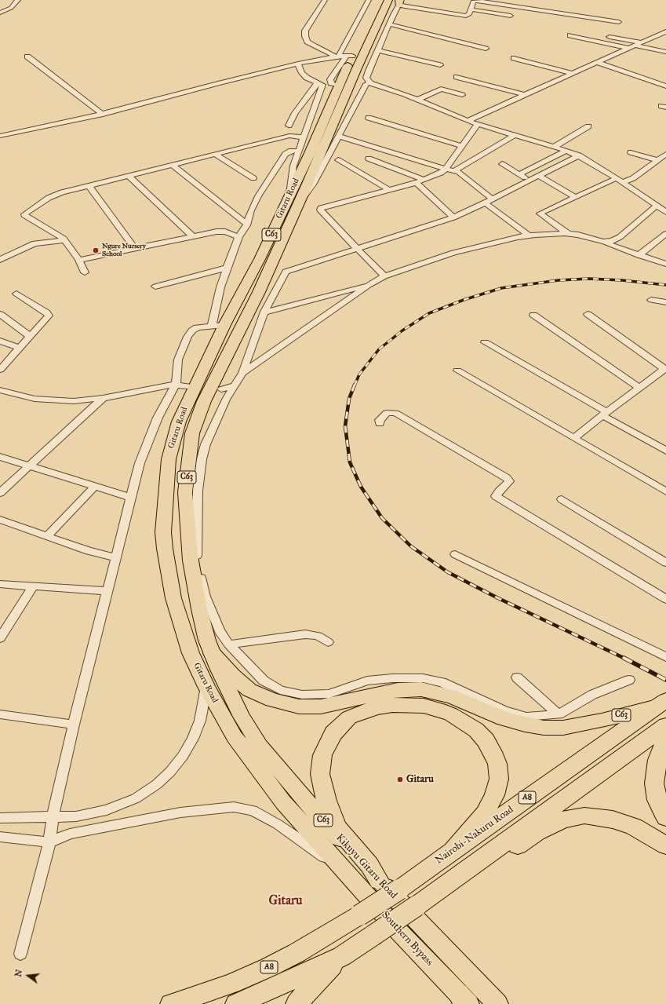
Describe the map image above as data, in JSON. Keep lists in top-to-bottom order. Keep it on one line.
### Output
{"streets":{"highway":["C63","A8","Nairobi-Nakuru Road"],"main road":["Gitaru Road","Kikuyu Gitaru Road","Southern Bypass"]},"crossings":[["Gitaru Road","C63"],["Gitaru Road","Kikuyu Gitaru Road"],["Gitaru Road","Southern Bypass"],["C63","Nairobi-Nakuru Road"],["C63","Kikuyu Gitaru Road"]],"districts":["Gitaru"],"places":["Ngure Nursery School","Gitaru"],"north":"left"}
